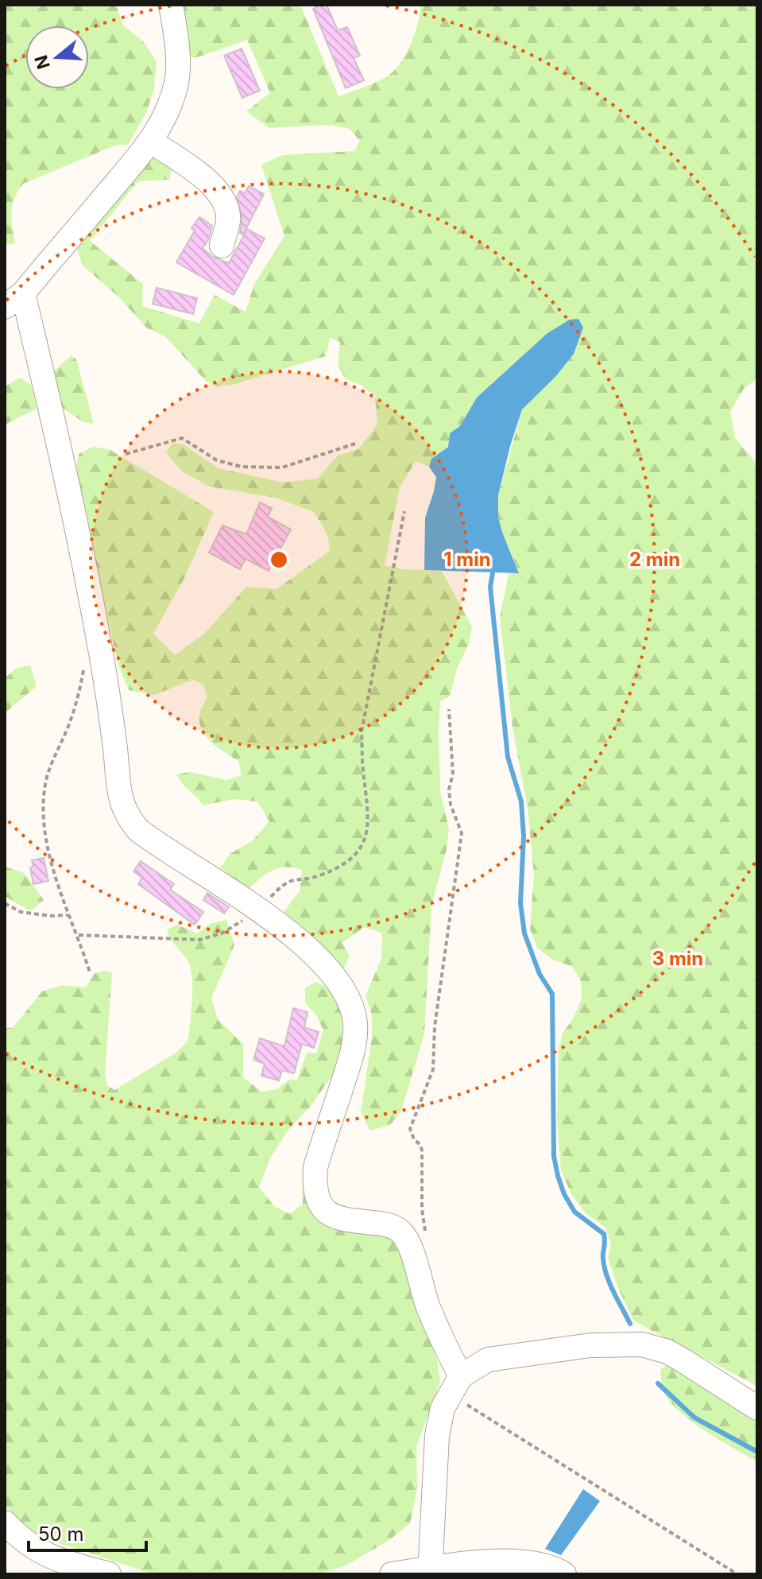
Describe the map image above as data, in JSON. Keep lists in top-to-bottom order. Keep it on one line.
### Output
{"scale_bar":"50 m","north":"left","rings":["1 min","2 min","3 min"]}
